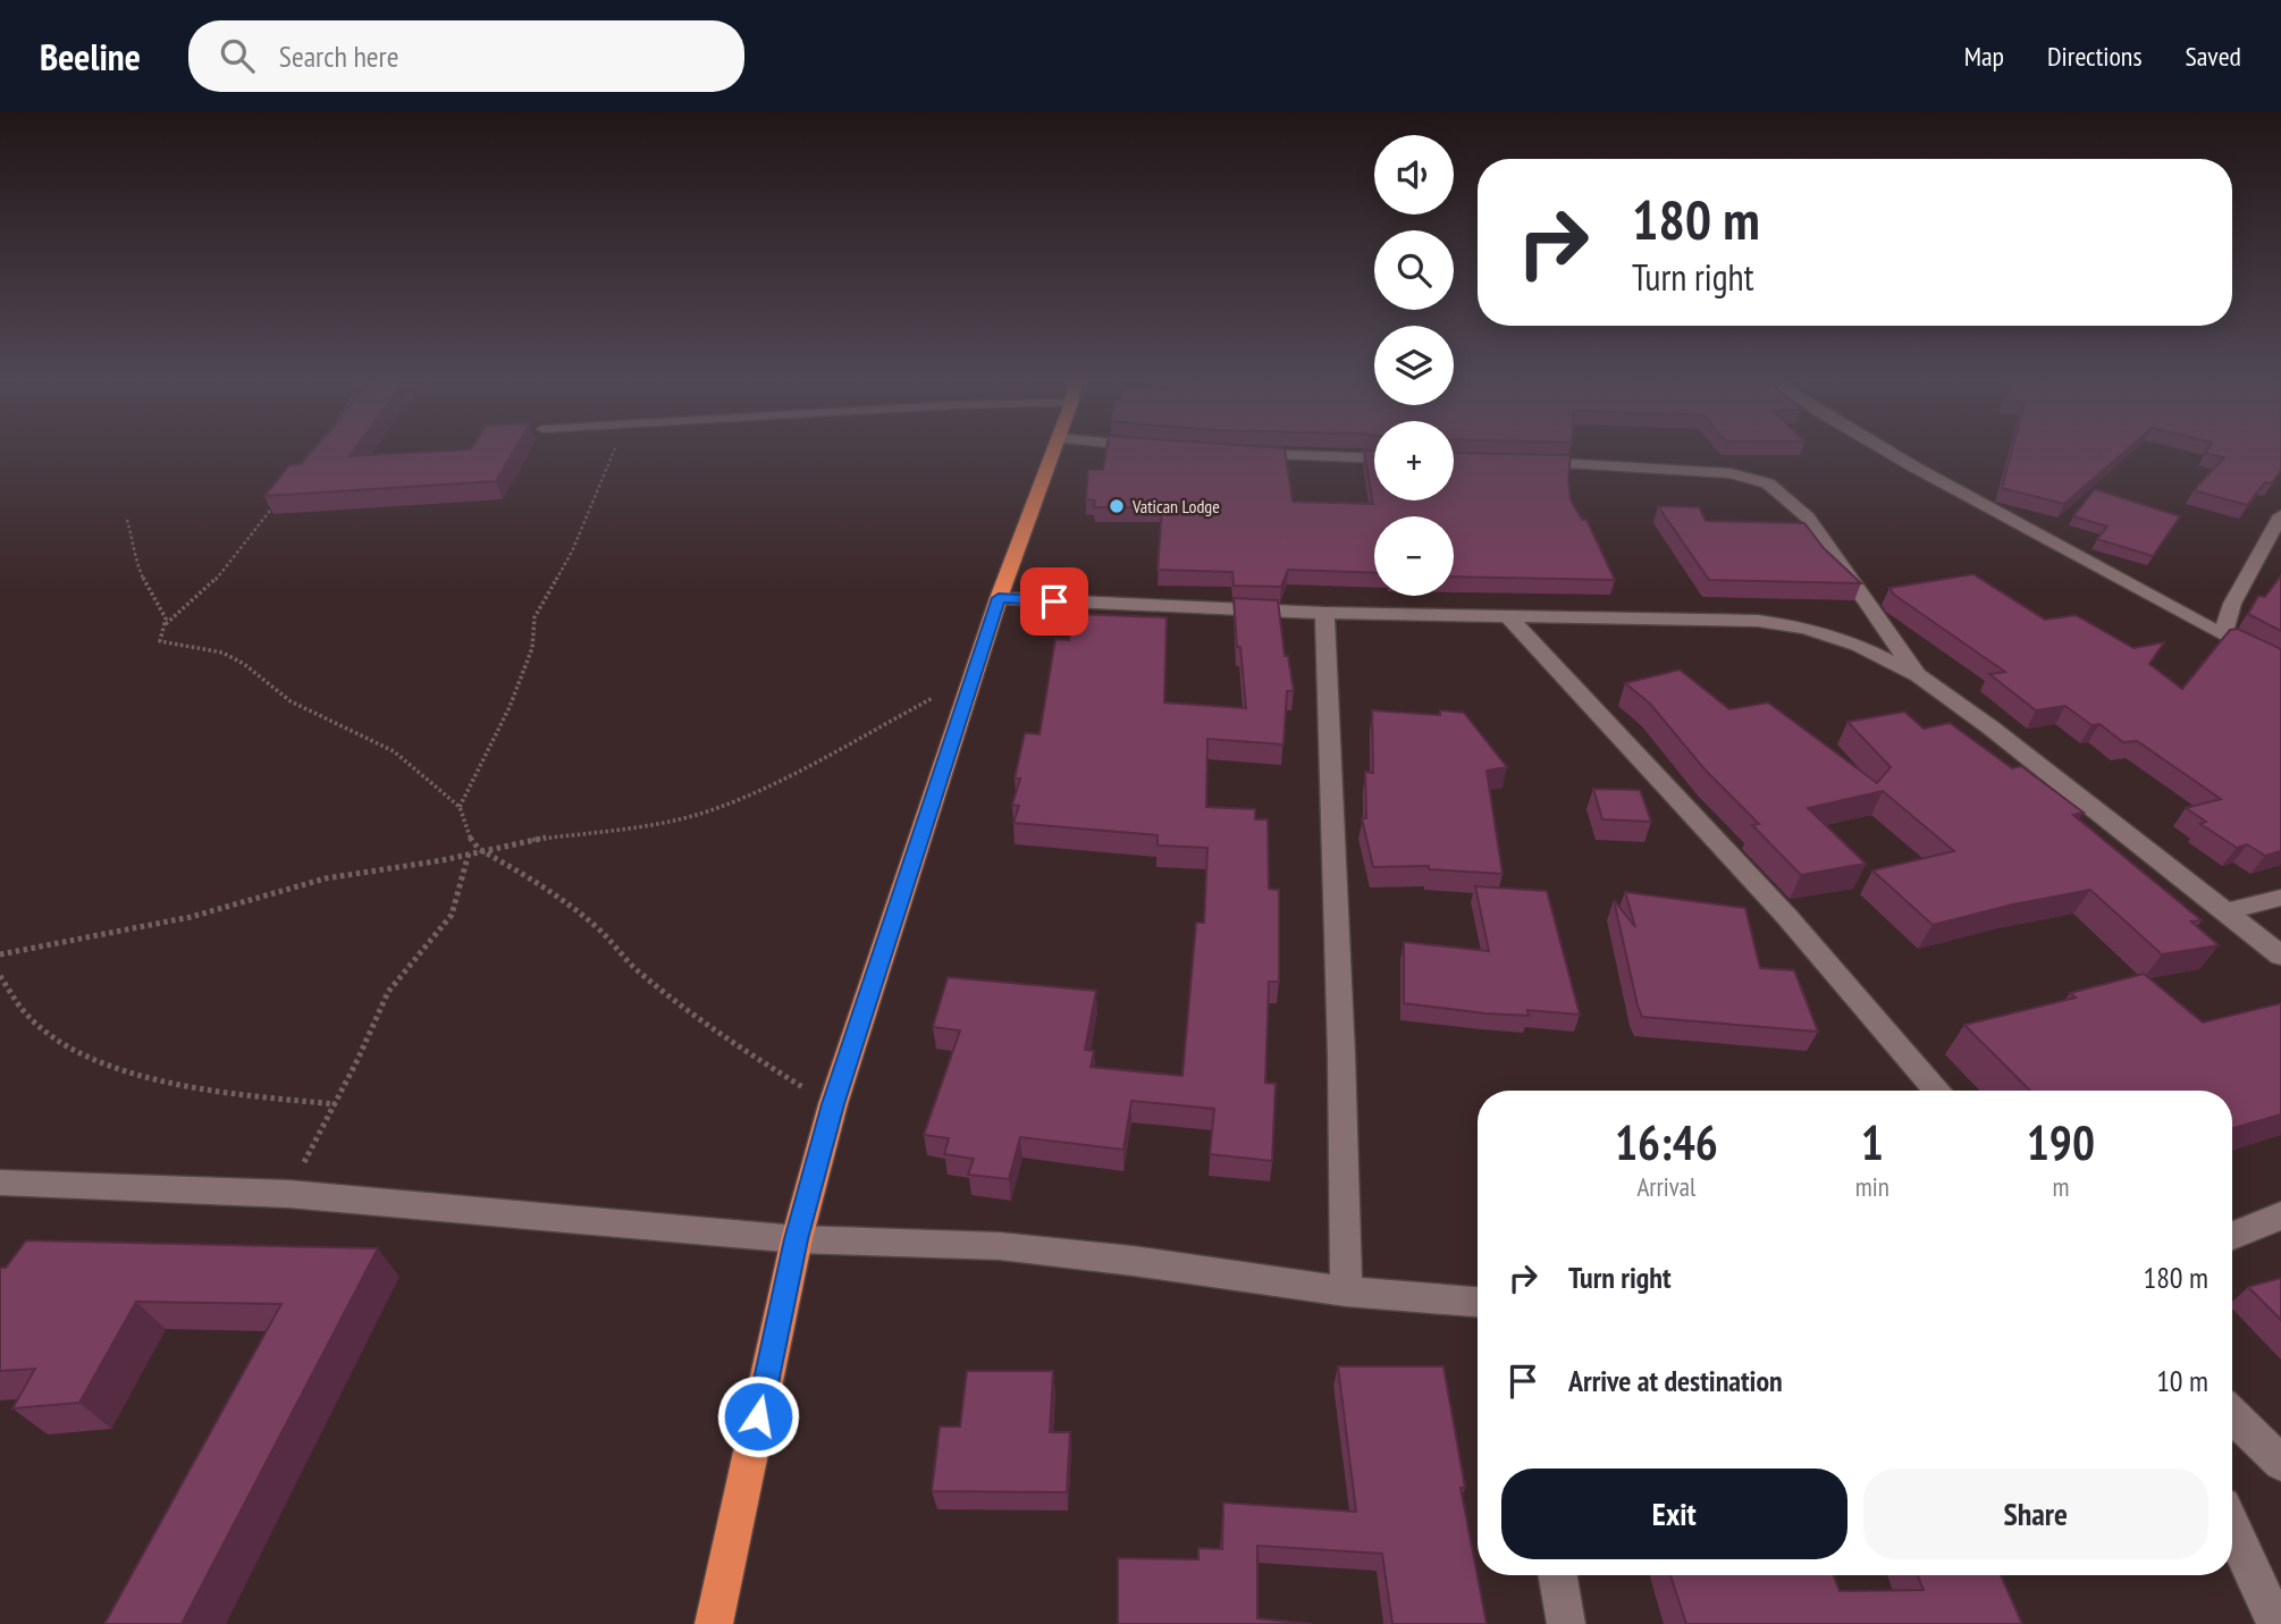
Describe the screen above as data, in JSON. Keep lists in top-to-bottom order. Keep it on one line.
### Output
{"places":["Vatican Lodge"],"page":{"header":"Beeline","search":"Search here","nav":["Map","Directions","Saved"],"map_buttons":["+","−"],"turn":["180 m","Turn right"],"eta":["16:46","Arrival","1","min","190","m"],"list":[{"name":"Turn right","value":"180 m"},{"name":"Arrive at destination","value":"10 m"}],"buttons":["Exit","Share"]}}
